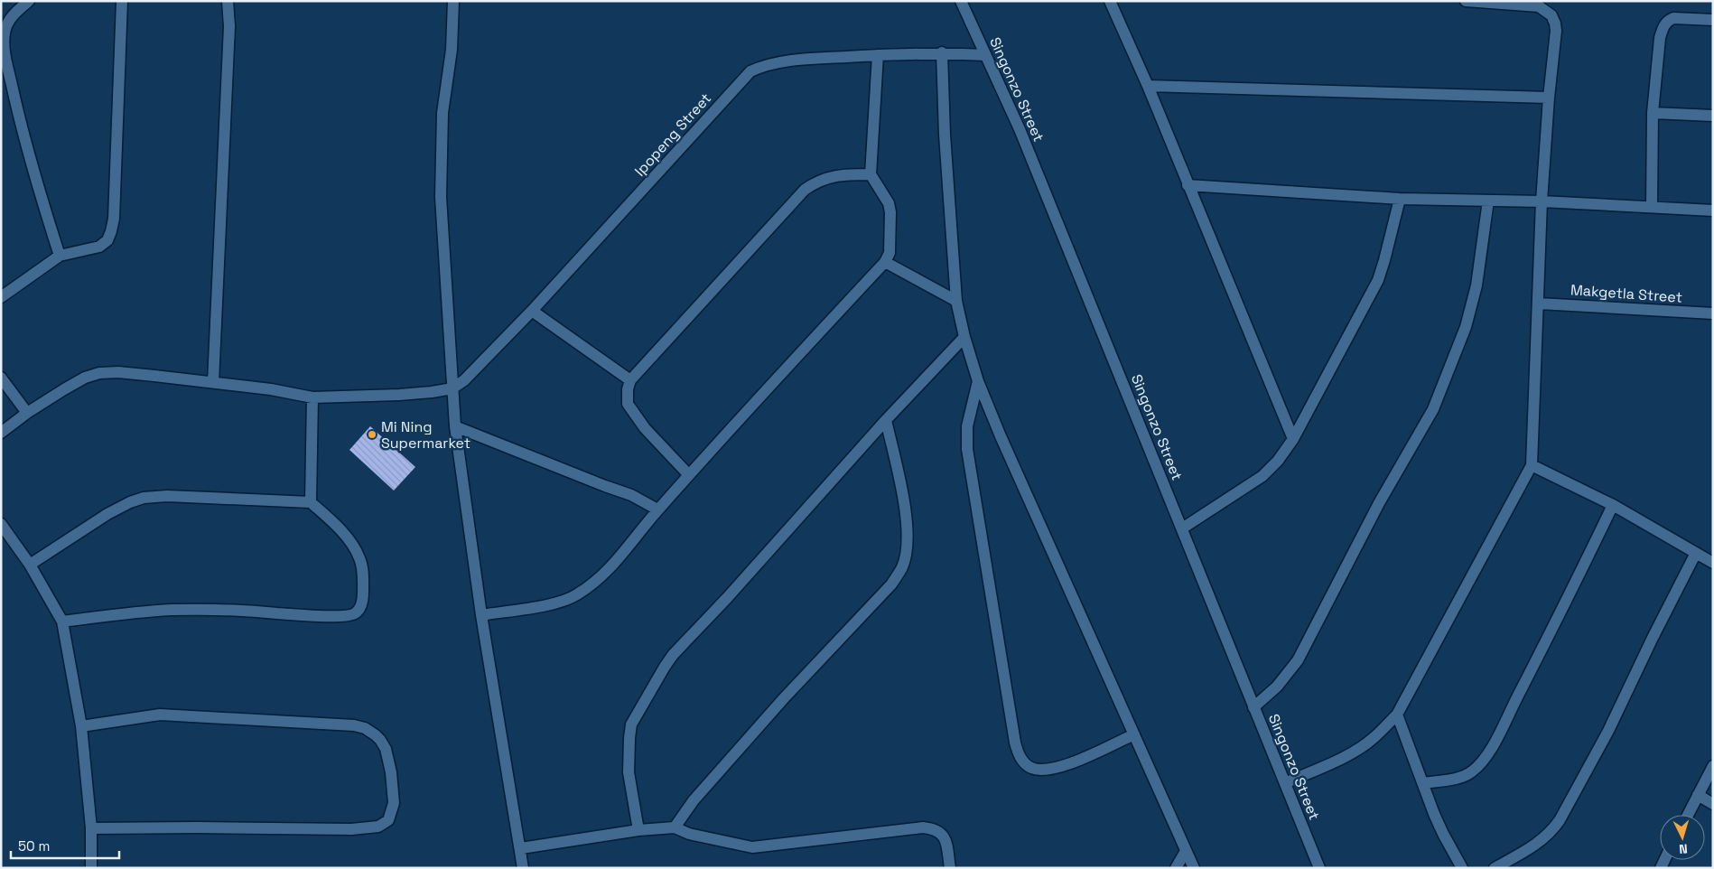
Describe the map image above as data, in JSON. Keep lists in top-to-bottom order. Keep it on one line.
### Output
{"streets":{"street":["Singonzo Street","Ipopeng Street","Makgetla Street"]},"crossings":[["Singonzo Street","Ipopeng Street"]],"places":["Mi Ning Supermarket"],"scale_bar":"50 m","north":"bottom"}
